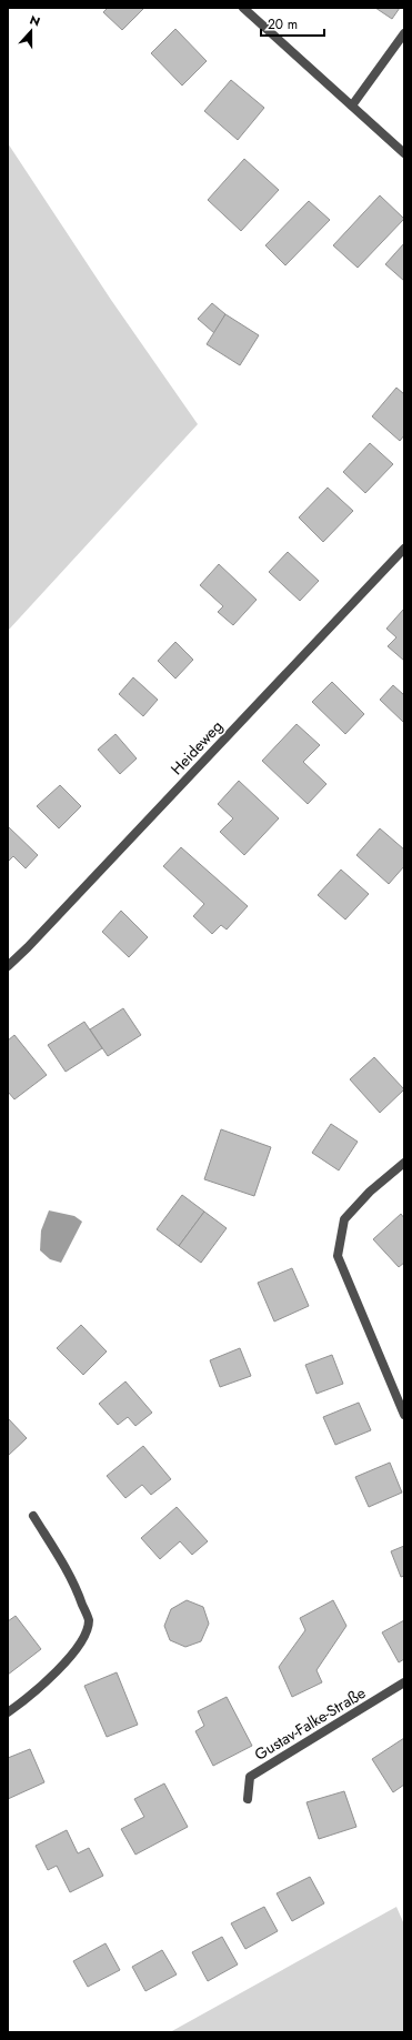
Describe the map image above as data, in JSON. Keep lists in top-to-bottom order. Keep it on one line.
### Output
{"streets":{"street":["Heideweg","Gustav-Falke-Straße"]},"scale_bar":"20 m","north":"top"}
